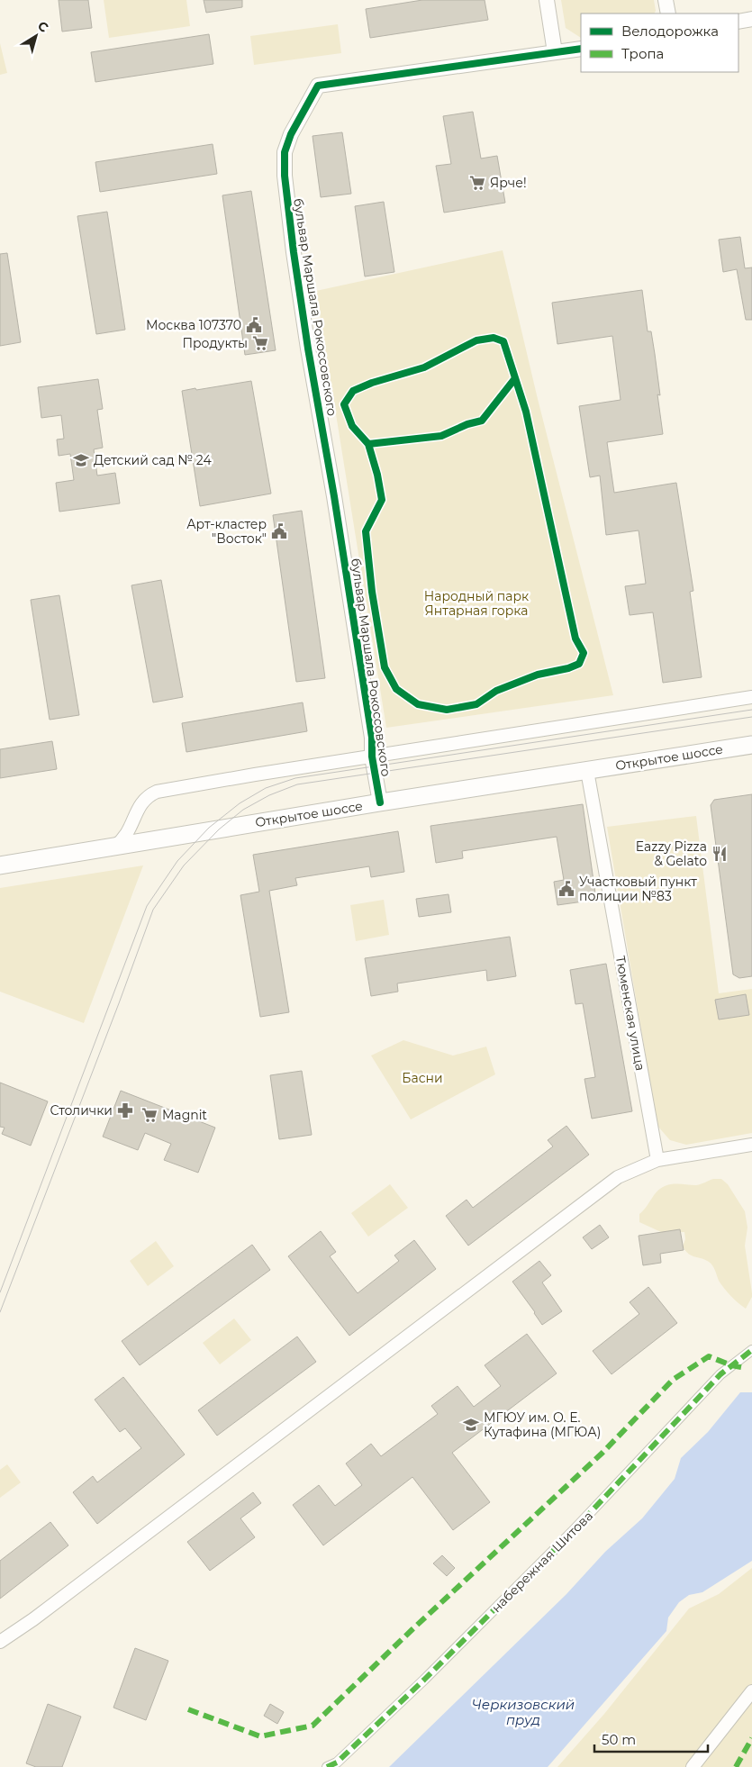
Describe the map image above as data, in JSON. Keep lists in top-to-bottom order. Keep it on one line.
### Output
{"streets":{"main road":["Открытое шоссе"],"street":["бульвар Маршала Рокоссовского","Тюменская улица","набережная Шитова"]},"crossings":[["бульвар Маршала Рокоссовского","Открытое шоссе"],["Открытое шоссе","Тюменская улица"]],"water":["Черкизовский пруд"],"parks":["Народный парк Янтарная горка","Басни"],"places":{"supermarket":["Ярче!","Продукты","Magnit"],"public building":["Москва 107370","Арт-кластер \"Восток\"","Участковый пункт полиции №83"],"school or university":["Детский сад № 24","МГЮУ им. О. Е. Кутафина (МГЮА)"],"restaurant":["Eazzy Pizza & Gelato"],"pharmacy":["Столички"]},"legend":["Велодорожка","Тропа"],"scale_bar":"50 m","north":"top right"}
